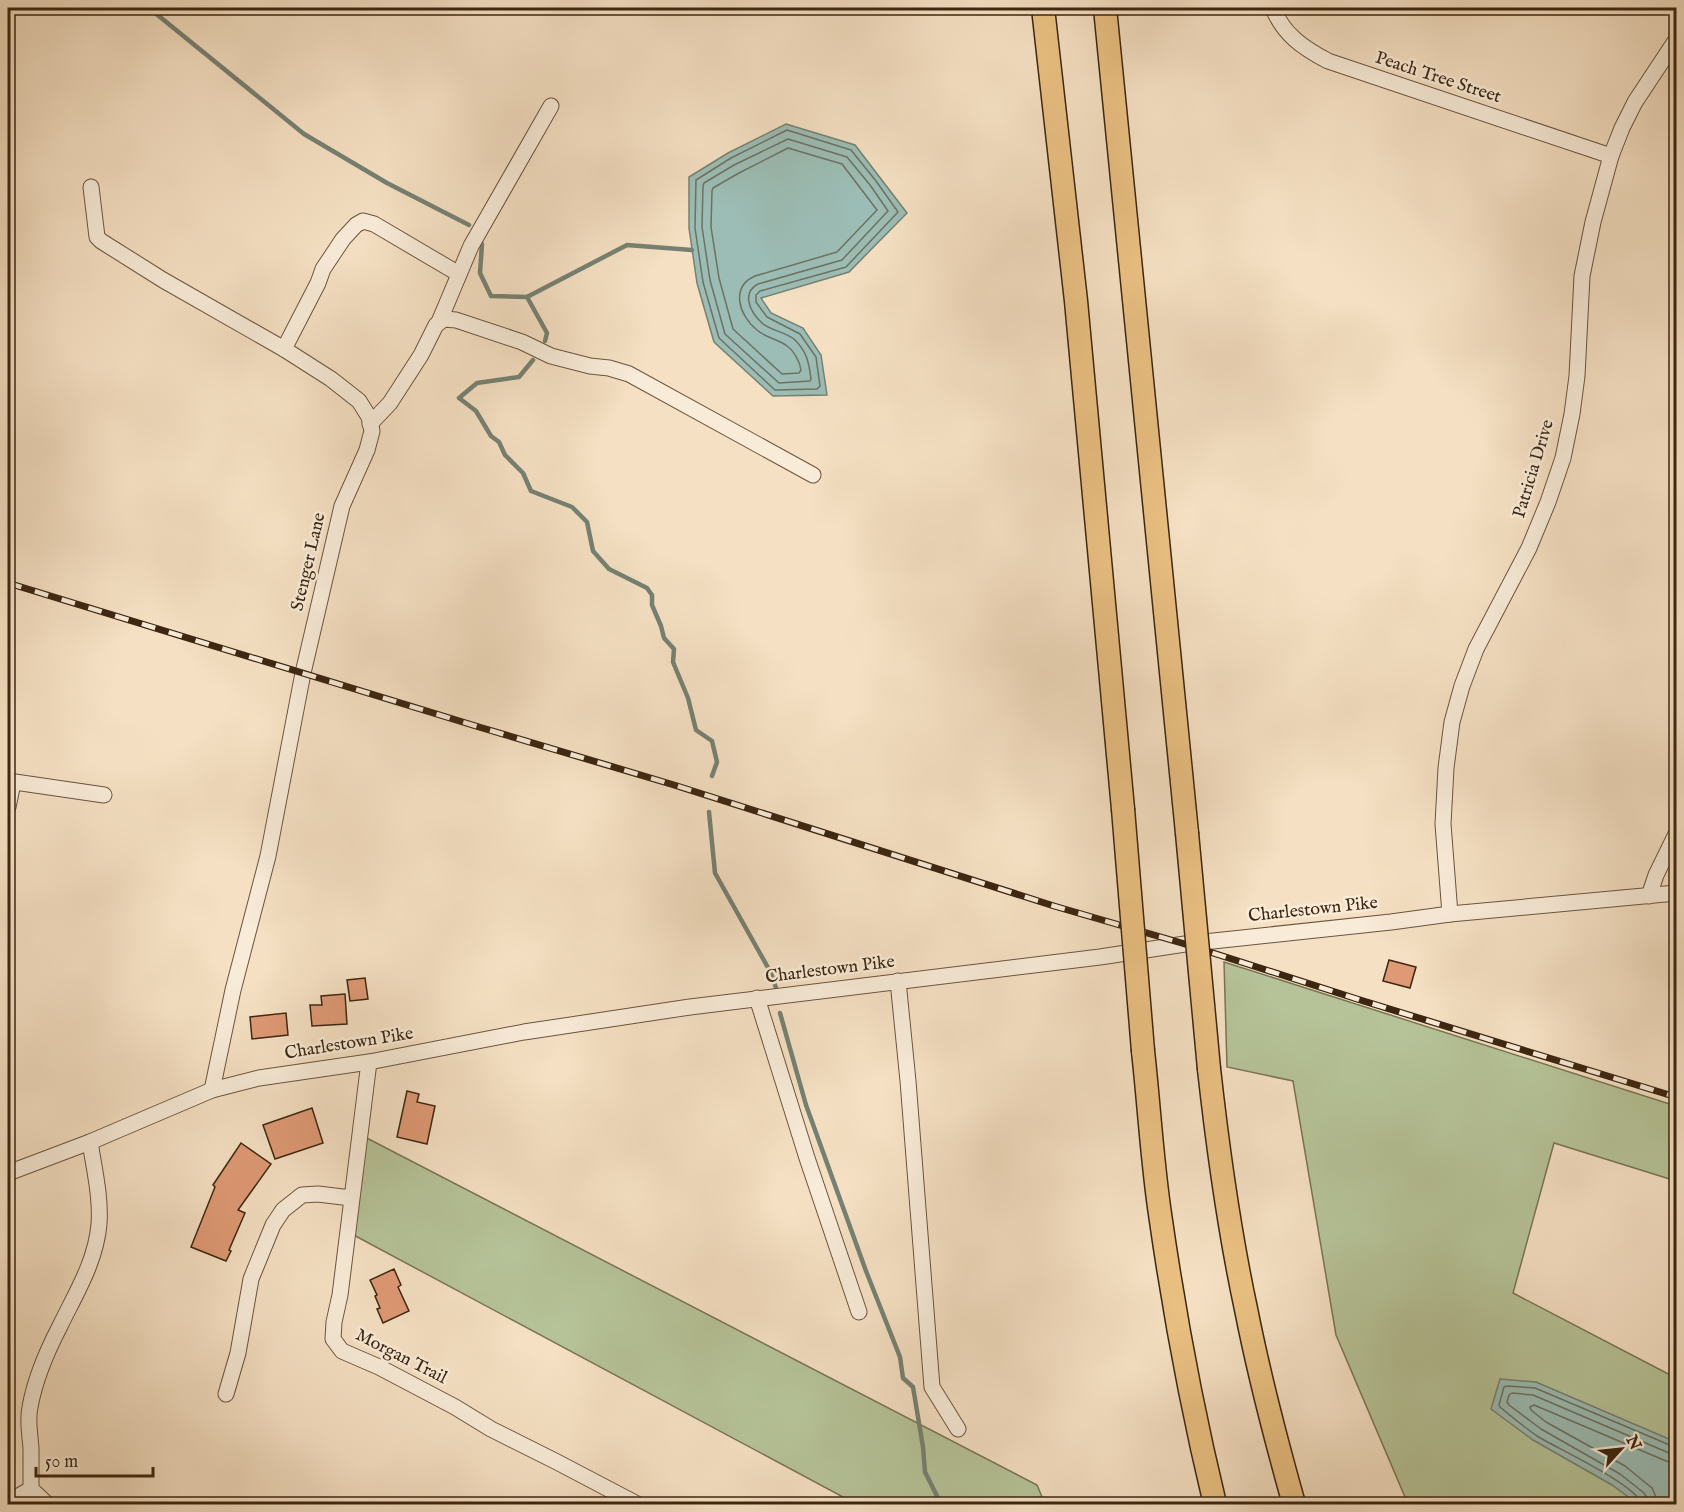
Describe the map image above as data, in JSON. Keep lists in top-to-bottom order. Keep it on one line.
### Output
{"streets":{"street":["Peach Tree Street","Patricia Drive","Stenger Lane","Charlestown Pike","Morgan Trail"]},"crossings":[["Peach Tree Street","Patricia Drive"],["Patricia Drive","Charlestown Pike"],["Stenger Lane","Charlestown Pike"],["Charlestown Pike","Morgan Trail"]],"scale_bar":"50 m","north":"top right"}
